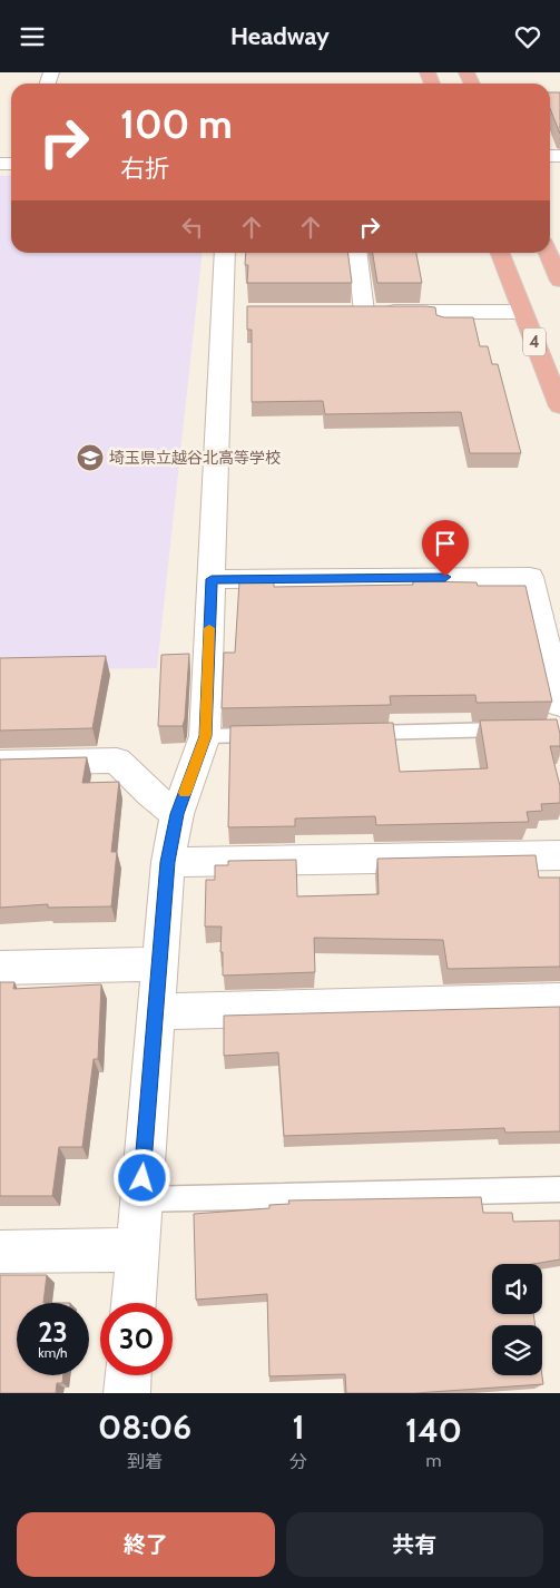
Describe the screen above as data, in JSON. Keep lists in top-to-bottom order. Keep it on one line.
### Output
{"streets":{"highway":["4"]},"places":{"school or university":["埼玉県立越谷北高等学校"]},"page":{"header":"Headway","turn":["100 m","右折"],"speed":"23 km/h","limit":"30","eta":["08:06","到着","1","分","140","m"],"buttons":["終了","共有"]}}
